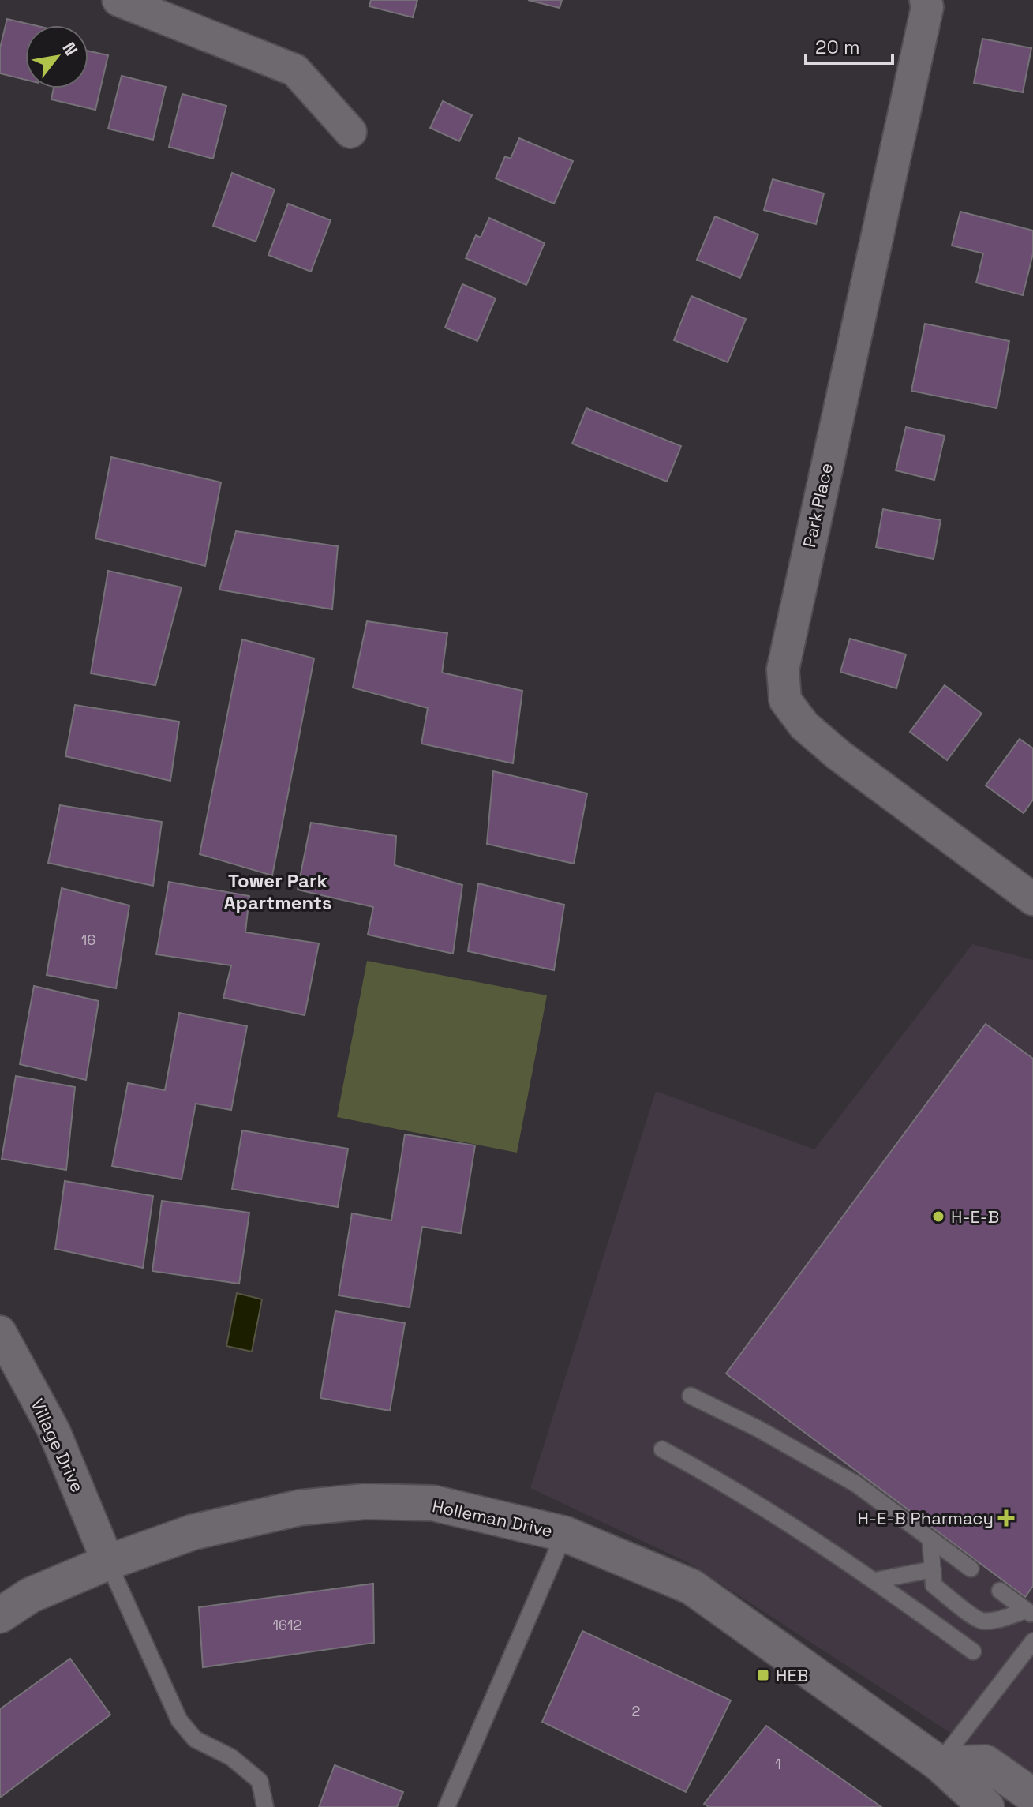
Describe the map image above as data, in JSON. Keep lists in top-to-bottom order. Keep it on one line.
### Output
{"streets":{"street":["Park Place","Village Drive","Holleman Drive"]},"crossings":[["Village Drive","Holleman Drive"]],"districts":["Tower Park Apartments"],"places":{"other":["H-E-B"],"health":["H-E-B Pharmacy"],"transit":["HEB"]},"house_numbers":["16","1612","2","1"],"scale_bar":"20 m","north":"top right"}
